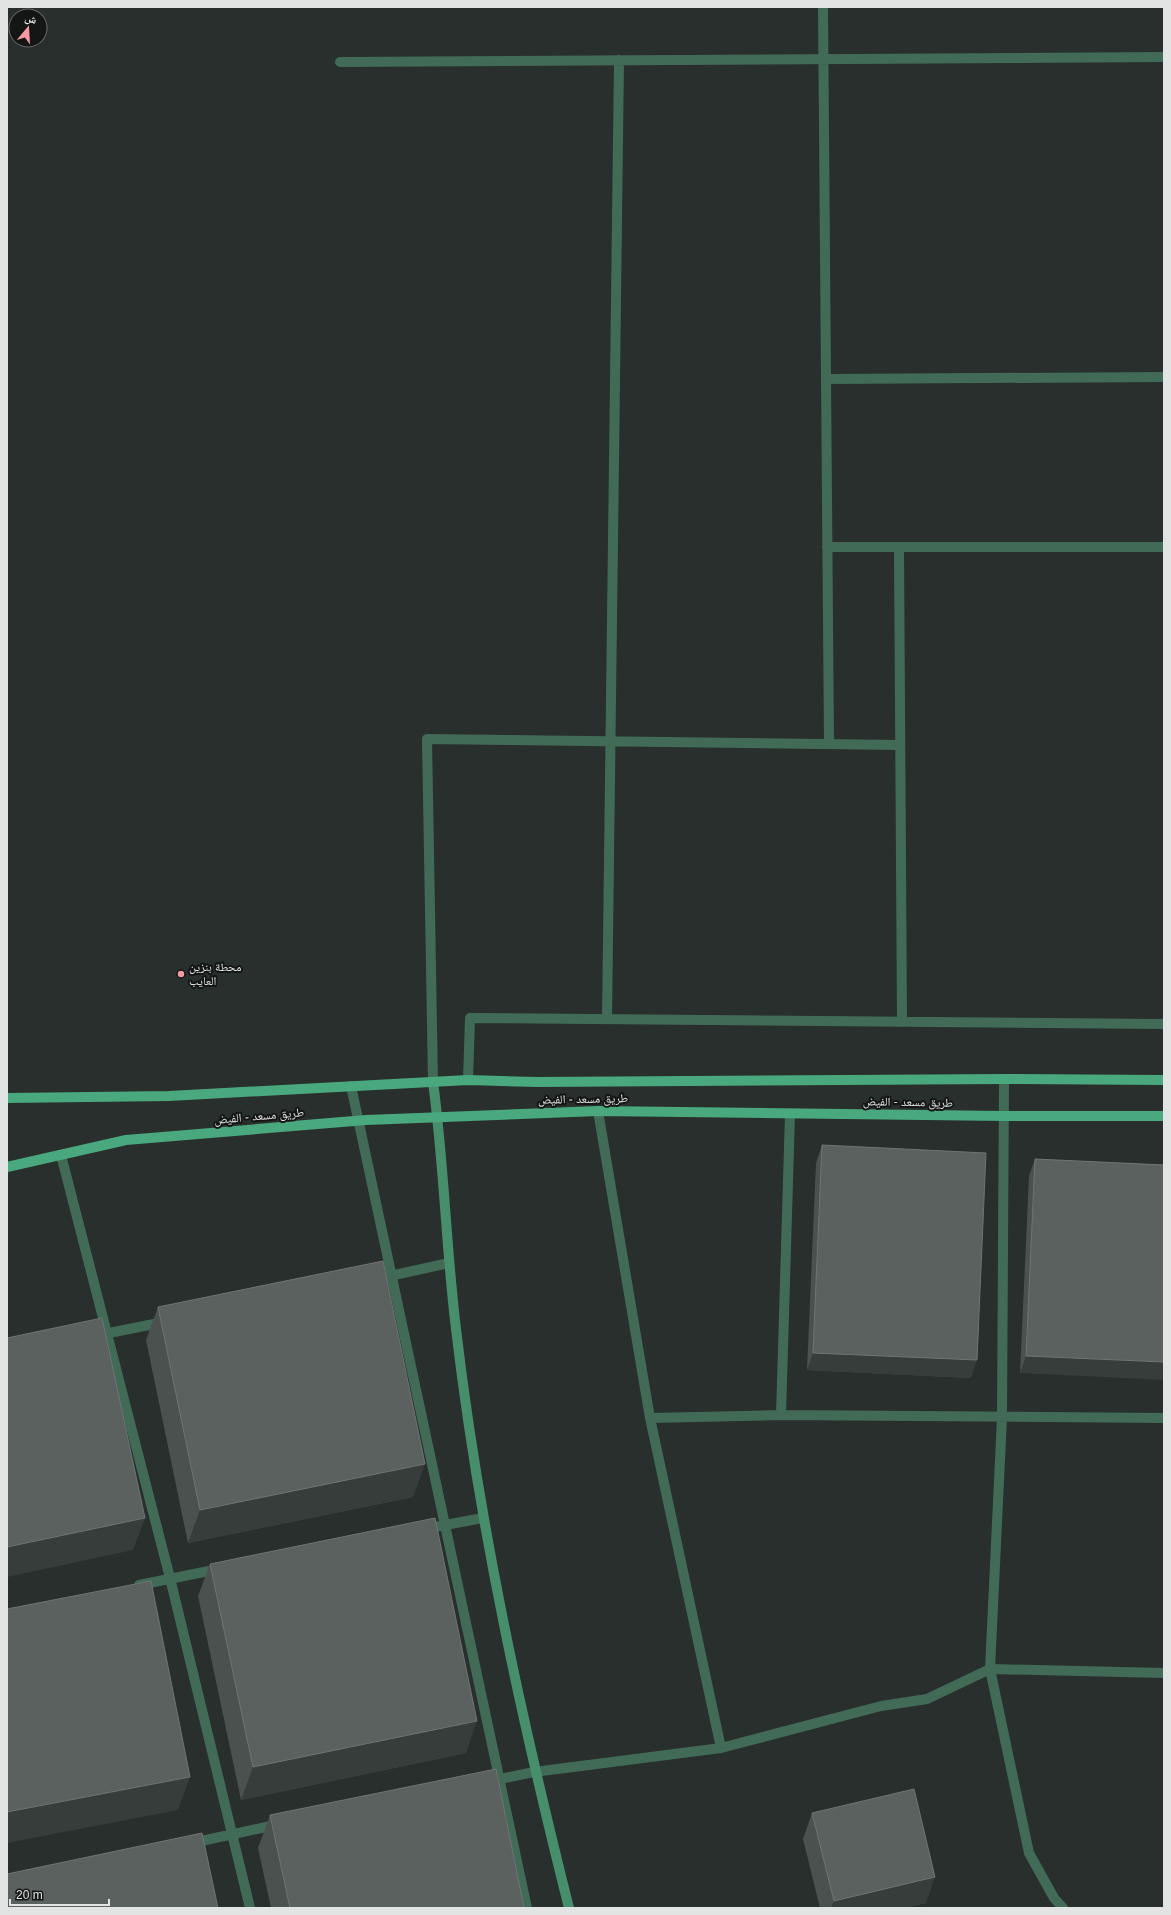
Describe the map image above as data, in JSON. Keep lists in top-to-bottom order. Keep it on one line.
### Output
{"streets":{"main road":["طريق مسعد - الفيض"]},"places":["محطة بنزين العايب"],"scale_bar":"20 m","north":"top"}
